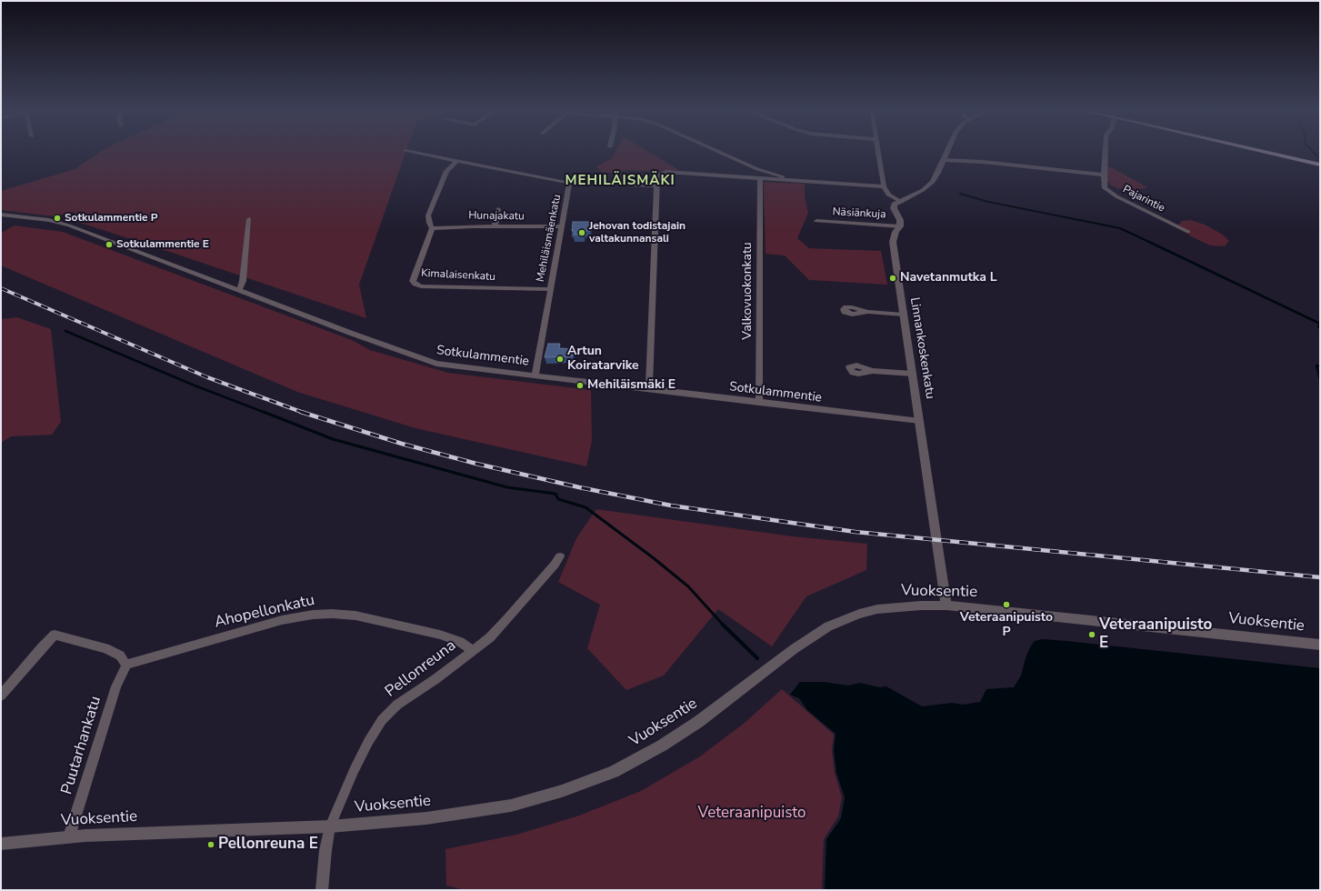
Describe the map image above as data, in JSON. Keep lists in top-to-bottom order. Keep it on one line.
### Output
{"streets":{"street":["Pajarintie","Näsiänkuja","Hunajakatu","Mehiläismäenkatu","Kimalaisenkatu","Valkovuokonkatu","Linnankoskenkatu","Sotkulammentie","Vuoksentie","Ahopellonkatu","Pellonreuna","Puutarhankatu"]},"crossings":[["Näsiänkuja","Linnankoskenkatu"],["Hunajakatu","Mehiläismäenkatu"],["Hunajakatu","Kimalaisenkatu"],["Mehiläismäenkatu","Kimalaisenkatu"],["Mehiläismäenkatu","Sotkulammentie"],["Valkovuokonkatu","Sotkulammentie"],["Linnankoskenkatu","Sotkulammentie"],["Linnankoskenkatu","Vuoksentie"],["Vuoksentie","Pellonreuna"],["Vuoksentie","Puutarhankatu"],["Ahopellonkatu","Pellonreuna"],["Ahopellonkatu","Puutarhankatu"]],"districts":["MEHILÄISMÄKI"],"parks":["Veteraanipuisto"],"places":["Sotkulammentie P","Jehovan todistajain valtakunnansali","Sotkulammentie E","Navetanmutka L","Artun Koiratarvike","Mehiläismäki E","Veteraanipuisto P","Veteraanipuisto E","Pellonreuna E"]}
